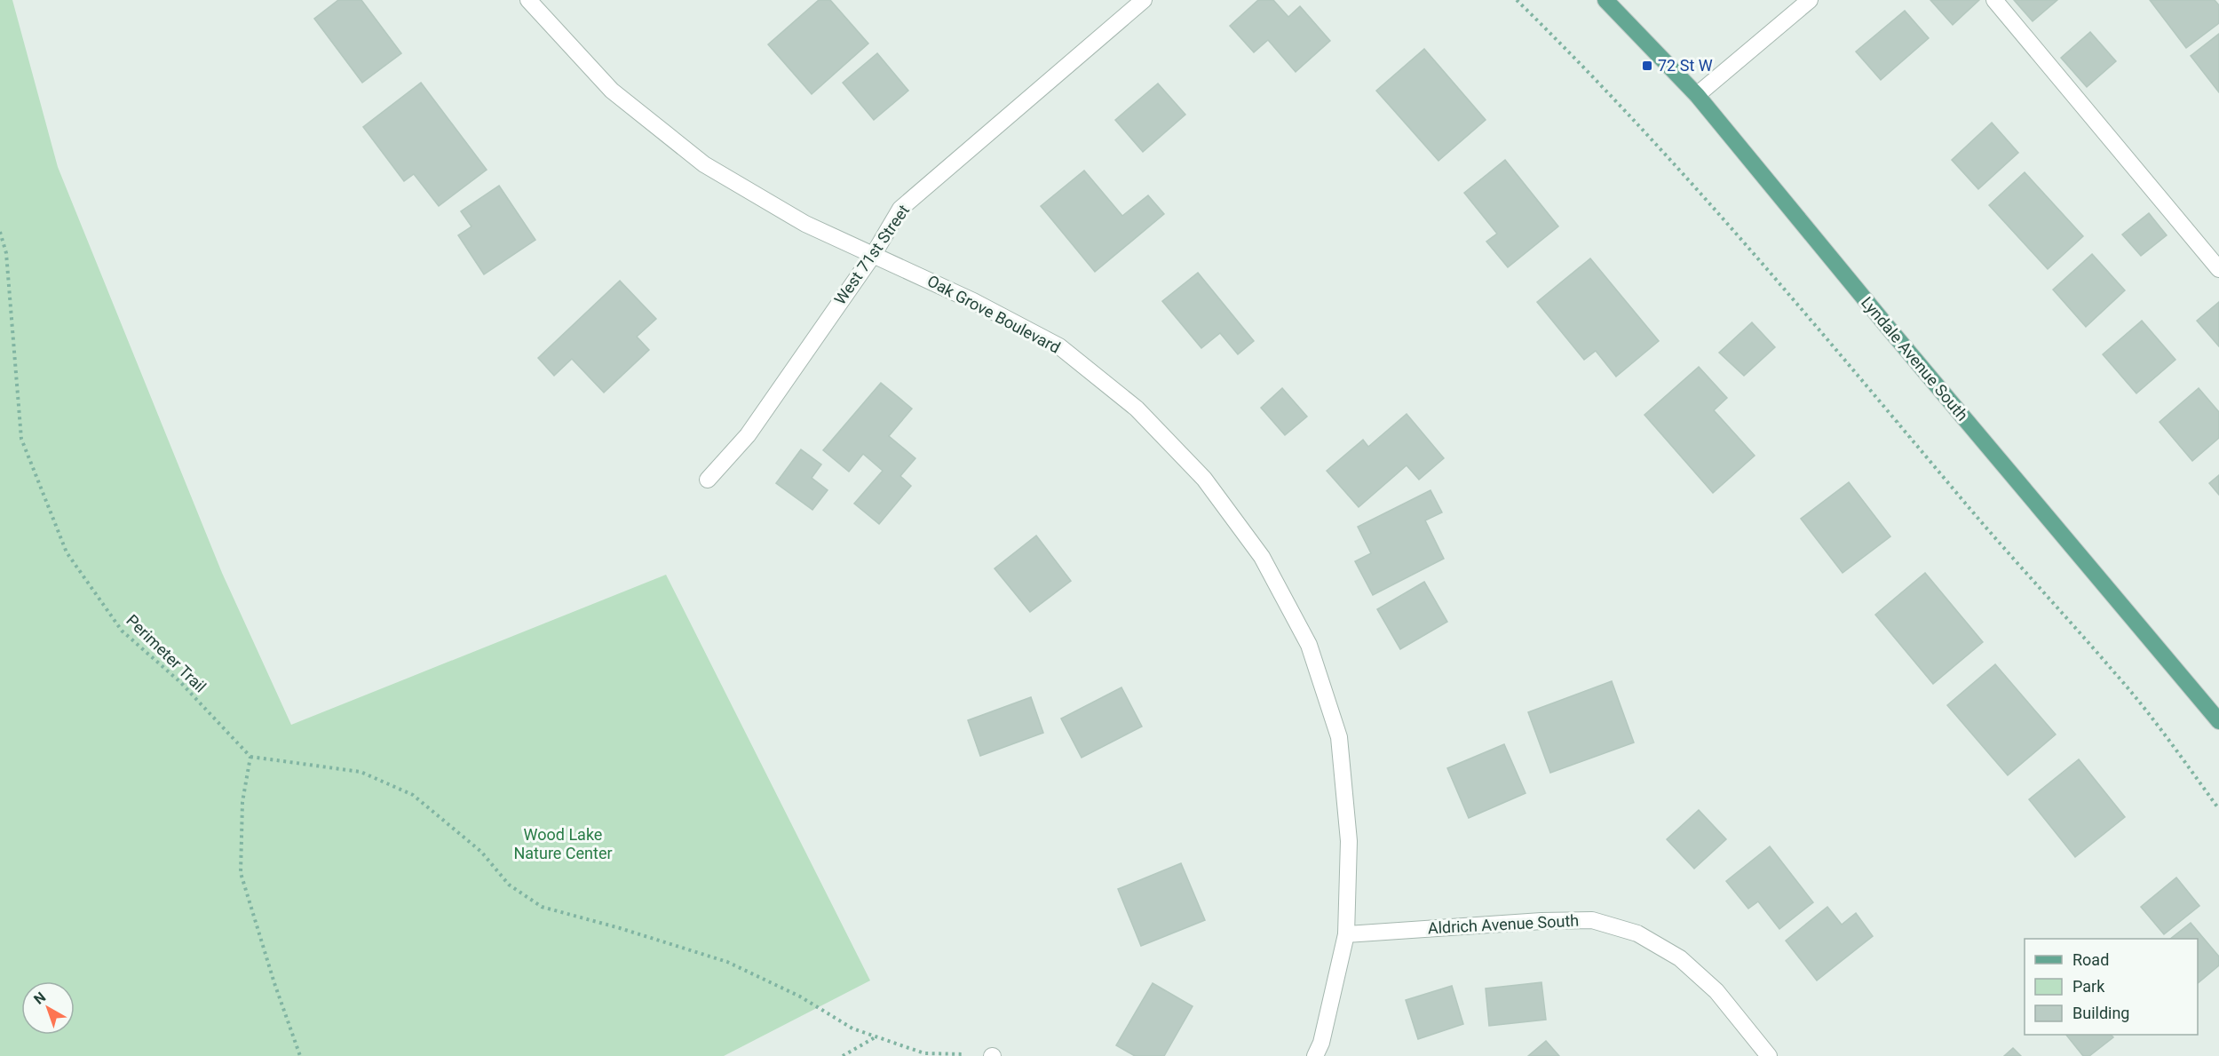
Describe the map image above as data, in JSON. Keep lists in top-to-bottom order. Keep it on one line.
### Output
{"streets":{"main road":["Lyndale Avenue South"],"street":["West 71st Street","Oak Grove Boulevard","Aldrich Avenue South"],"path":["Perimeter Trail"]},"crossings":[["West 71st Street","Oak Grove Boulevard"],["Oak Grove Boulevard","Aldrich Avenue South"]],"parks":["Wood Lake Nature Center"],"places":{"transit":["72 St W"]},"legend":["Road","Park","Building"],"north":"top left"}
